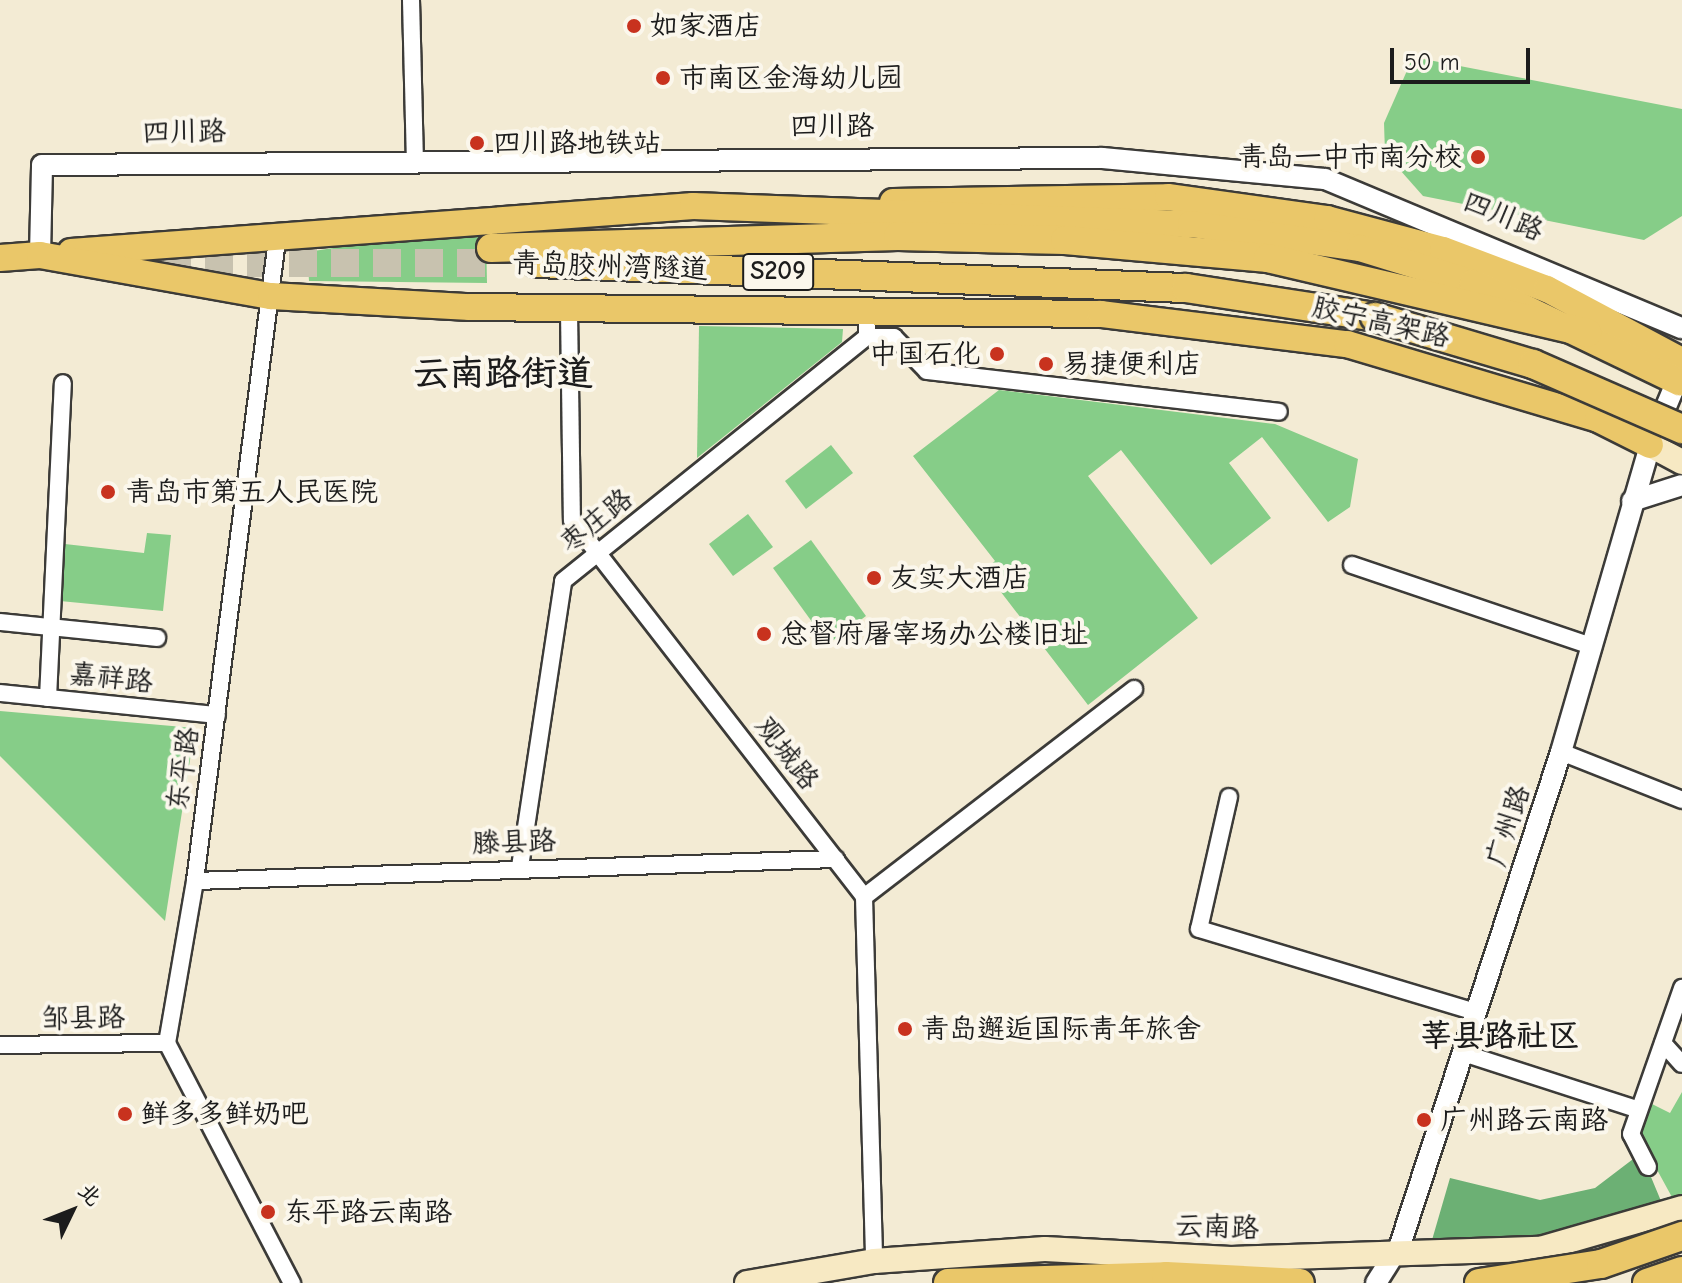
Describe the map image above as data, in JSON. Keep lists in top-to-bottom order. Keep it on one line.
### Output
{"streets":{"highway":["青岛胶州湾隧道","S209","胶宁高架路"],"main road":["云南路"],"street":["四川路","枣庄路","嘉祥路","观城路","东平路","广州路","滕县路","邹县路"]},"crossings":[["青岛胶州湾隧道","胶宁高架路"],["枣庄路","观城路"],["枣庄路","滕县路"],["嘉祥路","东平路"],["观城路","滕县路"],["东平路","滕县路"],["东平路","邹县路"],["广州路","云南路"]],"districts":["云南路街道","莘县路社区"],"places":["如家酒店","市南区金海幼儿园","四川路地铁站","青岛一中市南分校","中国石化","易捷便利店","青岛市第五人民医院","友实大酒店","总督府屠宰场办公楼旧址","青岛邂逅国际青年旅舍","鲜多多鲜奶吧","广州路云南路","东平路云南路"],"scale_bar":"50 m","north":"top right"}
